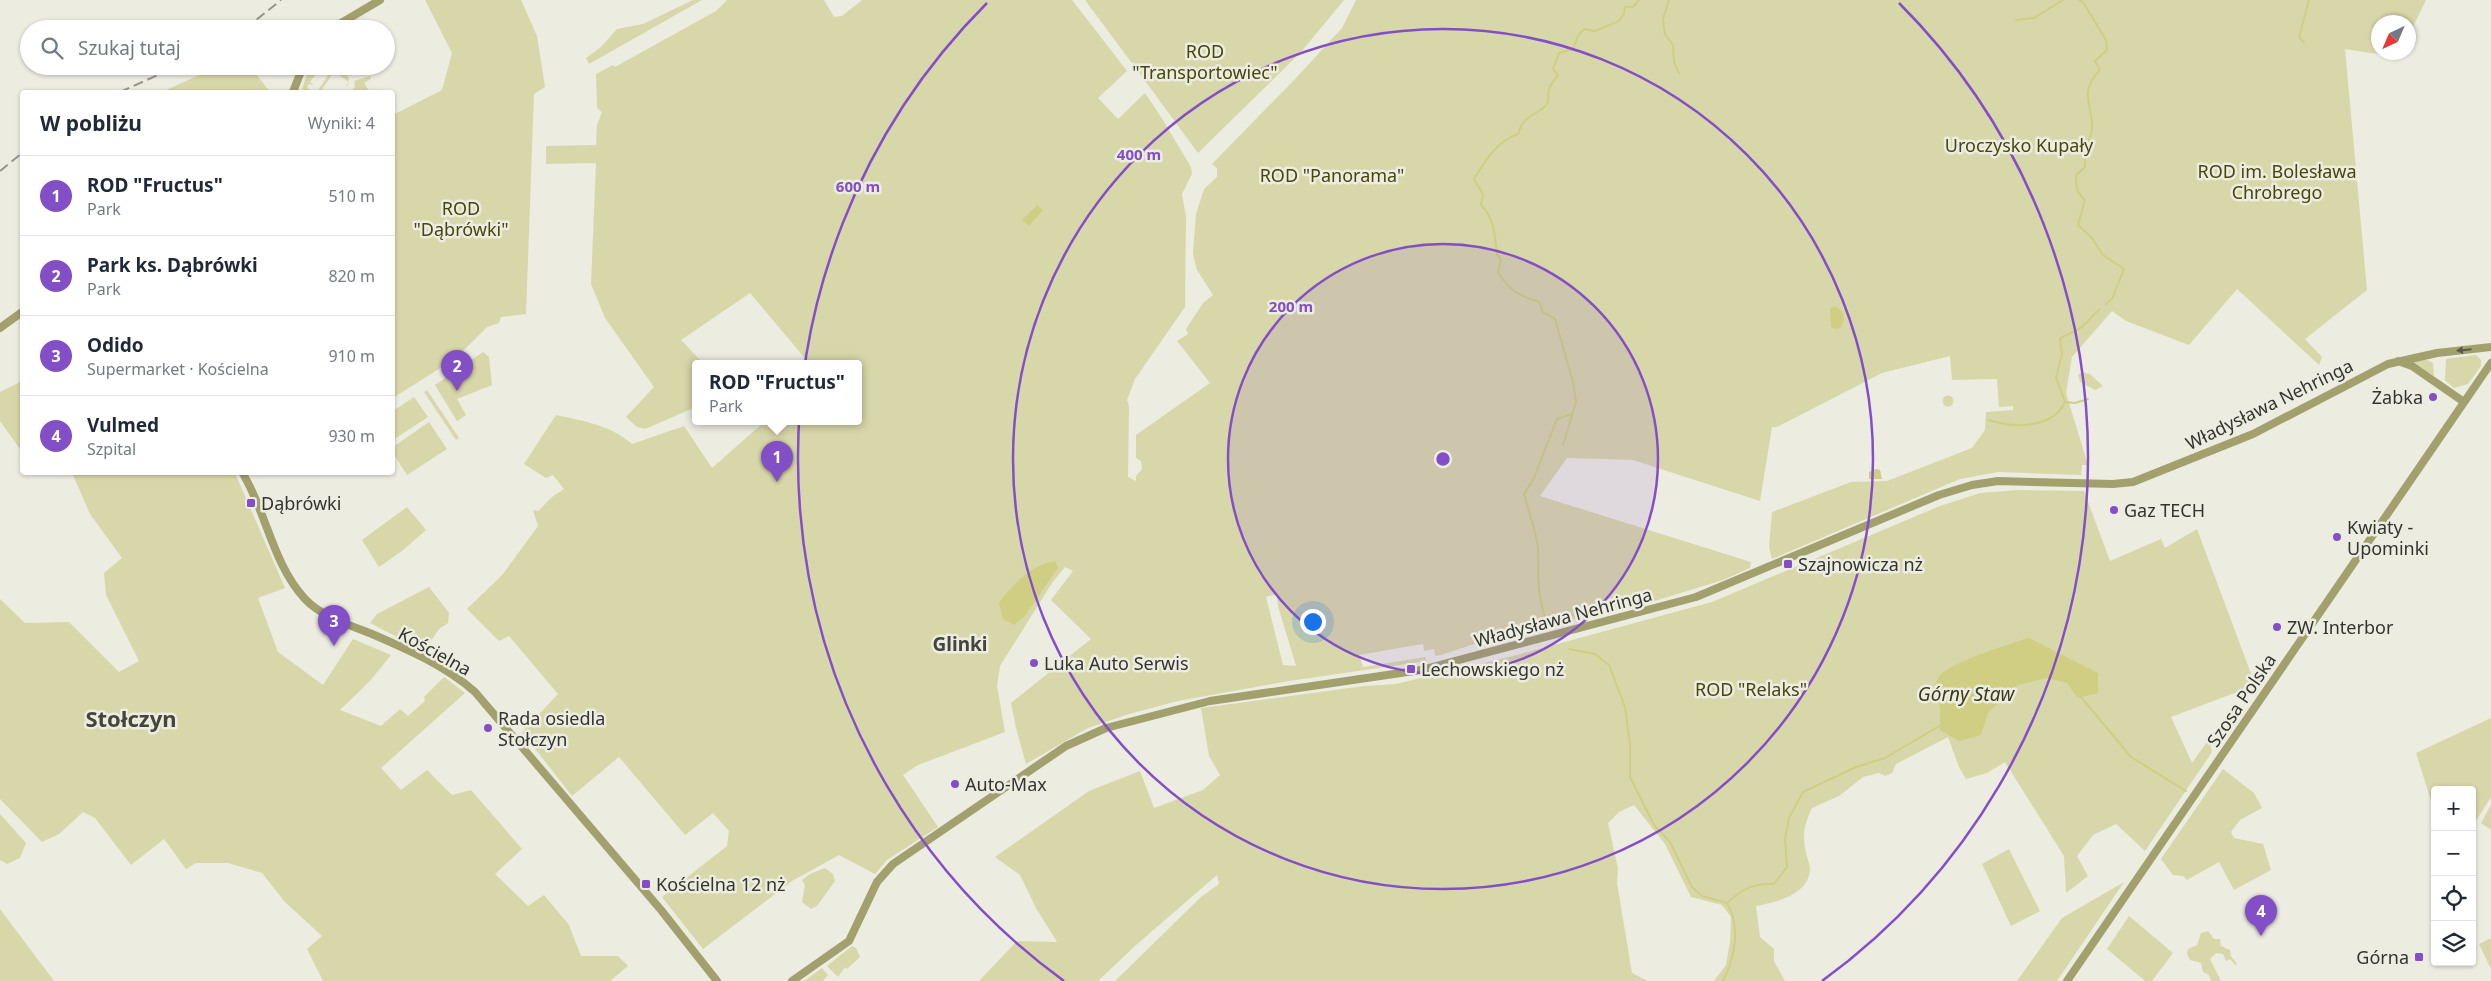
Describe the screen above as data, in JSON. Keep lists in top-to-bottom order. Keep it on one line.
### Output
{"streets":{"street":["Władysława Nehringa","Kościelna","Szosa Polska"]},"districts":["Glinki","Stołczyn"],"water":["Górny Staw"],"parks":["ROD \"Transportowiec\"","Uroczysko Kupały","ROD im. Bolesława Chrobrego","ROD \"Panorama\"","ROD \"Dąbrówki\"","ROD \"Relaks\""],"places":{"other":["Żabka","Gaz TECH","Kwiaty - Upominki","ZW. Interbor","Luka Auto Serwis","Rada osiedla Stołczyn","Auto-Max"],"transit":["Dąbrówki","Szajnowicza nż","Lechowskiego nż","Kościelna 12 nż","Górna"]},"north":"bottom left","page":{"search":"Szukaj tutaj","heading":["W pobliżu","Wyniki: 4"],"list":[{"mark":"1","name":"ROD \"Fructus\"","note":"Park","value":"510 m"},{"mark":"2","name":"Park ks. Dąbrówki","note":"Park","value":"820 m"},{"mark":"3","name":"Odido","note":"Supermarket · Kościelna","value":"910 m"},{"mark":"4","name":"Vulmed","note":"Szpital","value":"930 m"}],"pins":["2","1","3","4"],"popup":["ROD \"Fructus\"","Park"],"map_buttons":["+","−"]},"rings":["400 m","600 m","200 m"]}
